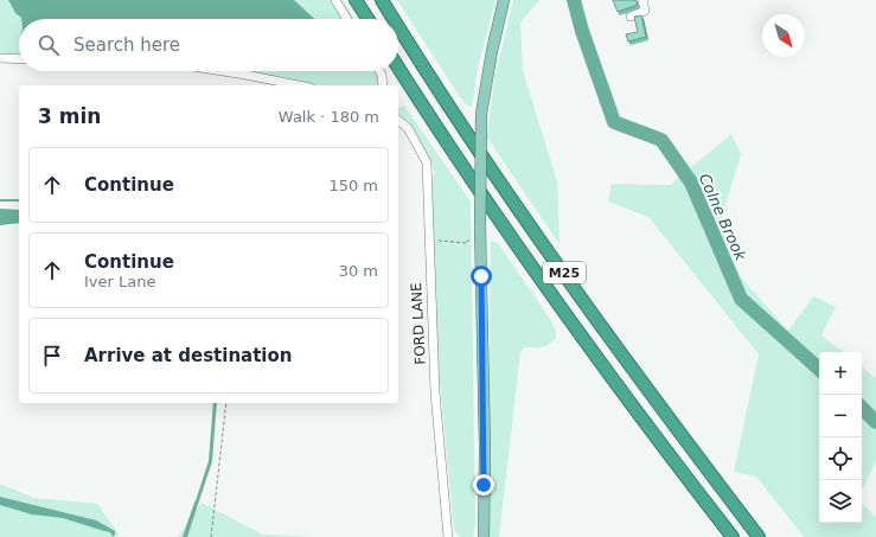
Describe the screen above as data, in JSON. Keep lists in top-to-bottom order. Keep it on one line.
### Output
{"streets":{"highway":["M25"],"street":["FORD LANE"]},"water":["Colne Brook"],"north":"bottom right","page":{"search":"Search here","heading":["3 min","Walk · 180 m"],"list":[["Continue","150 m"],["Continue","Iver Lane","30 m"],"Arrive at destination"],"map_buttons":["+","−"]}}
